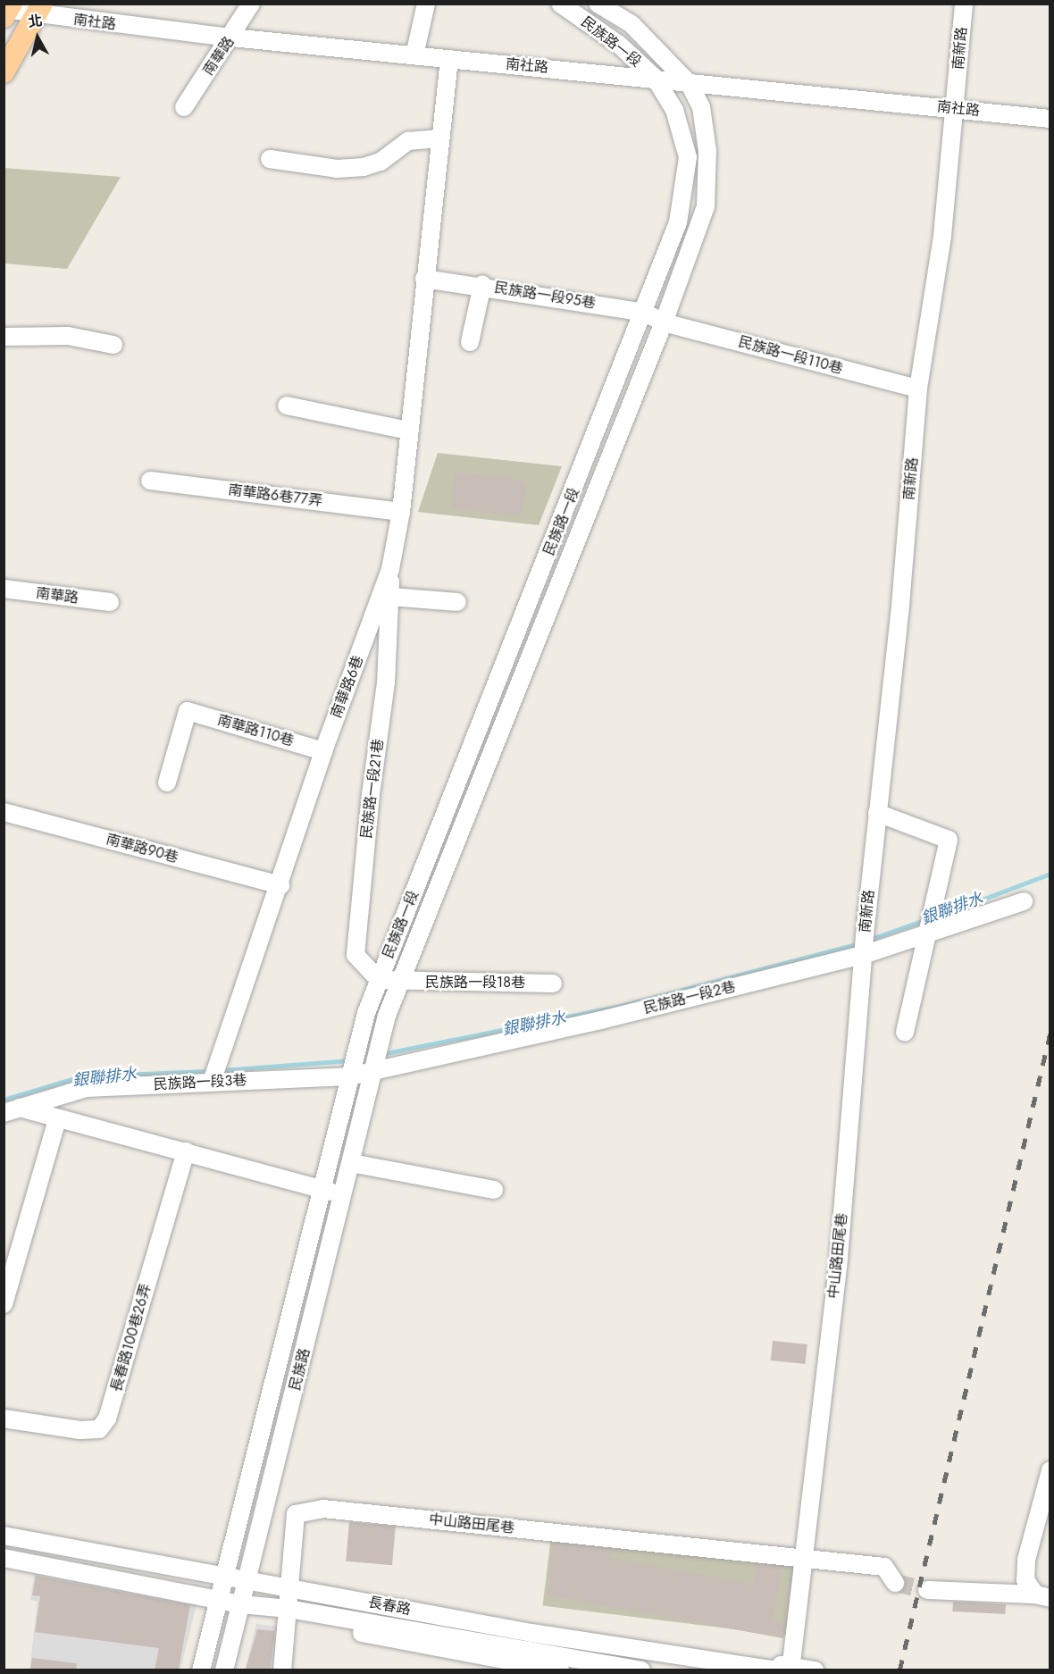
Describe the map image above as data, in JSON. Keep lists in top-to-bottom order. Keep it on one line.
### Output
{"streets":{"street":["南社路","民族路一段","南新路","南華路","民族路一段95巷","民族路一段110巷","南華路6巷77弄","南華路6巷","南華路110巷","民族路一段21巷","南華路90巷","民族路一段18巷","民族路一段2巷","民族路一段3巷","中山路田尾巷","長春路100巷26弄","民族路","長春路"]},"crossings":[["南社路","民族路一段"],["南社路","南新路"],["南社路","南華路"],["南社路","南華路6巷"],["民族路一段","民族路一段95巷"],["民族路一段","民族路一段110巷"],["民族路一段","民族路一段21巷"],["民族路一段","民族路一段18巷"],["民族路一段","民族路一段2巷"],["民族路一段","民族路一段3巷"],["民族路一段","民族路"],["南新路","民族路一段110巷"],["南新路","民族路一段2巷"],["南新路","中山路田尾巷"],["民族路一段95巷","民族路一段110巷"],["民族路一段95巷","南華路6巷"],["南華路6巷77弄","南華路6巷"],["南華路6巷","南華路110巷"],["南華路6巷","民族路一段21巷"],["南華路6巷","南華路90巷"],["南華路6巷","民族路一段3巷"],["民族路一段2巷","民族路一段3巷"],["民族路一段2巷","中山路田尾巷"],["民族路一段2巷","民族路"],["民族路一段3巷","民族路"],["中山路田尾巷","長春路"],["民族路","長春路"]],"water":["銀聯排水"],"north":"top"}
